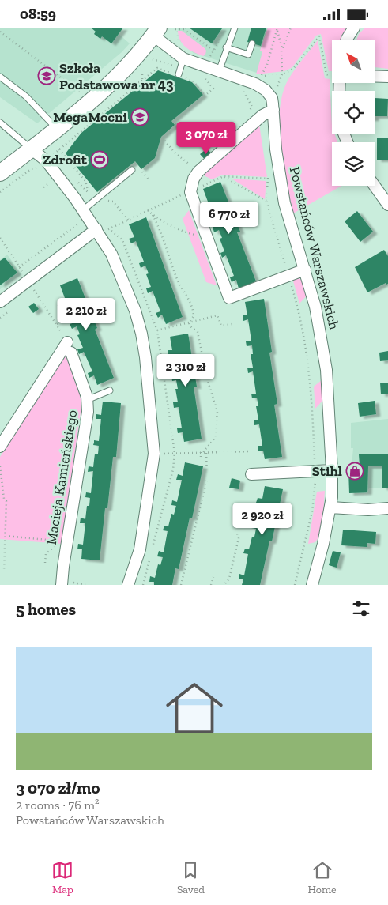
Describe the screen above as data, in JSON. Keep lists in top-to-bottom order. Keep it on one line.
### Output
{"streets":{"street":["Powstańców Warszawskich","Macieja Kamieńskiego"]},"places":{"school or university":["Szkoła Podstawowa nr 43","MegaMocni"],"sports":["Zdrofit"],"shop":["Stihl"]},"north":"top left","page":{"status":"08:59","price":["3 070 zł","6 770 zł","2 210 zł","2 310 zł","2 920 zł"],"heading":"5 homes","list":[{"name":"3 070 zł/mo","note":"2 rooms · 76 m² · Powstańców Warszawskich"}],"tabs":["Map","Saved","Home"]}}
